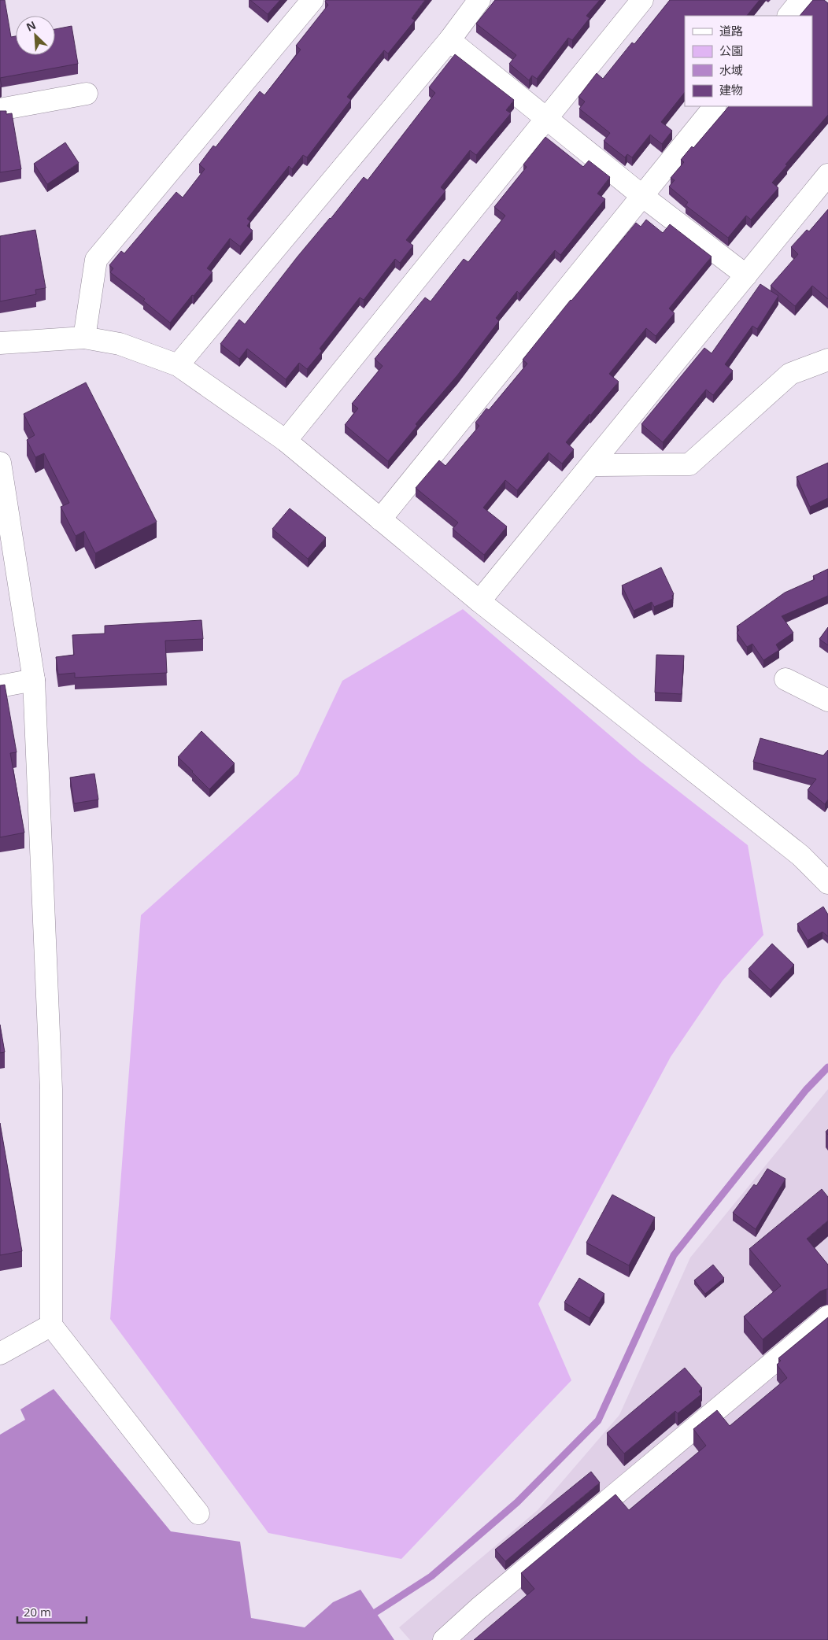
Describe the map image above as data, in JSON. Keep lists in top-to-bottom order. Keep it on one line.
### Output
{"legend":["道路","公園","水域","建物"],"scale_bar":"20 m","north":"top left"}
